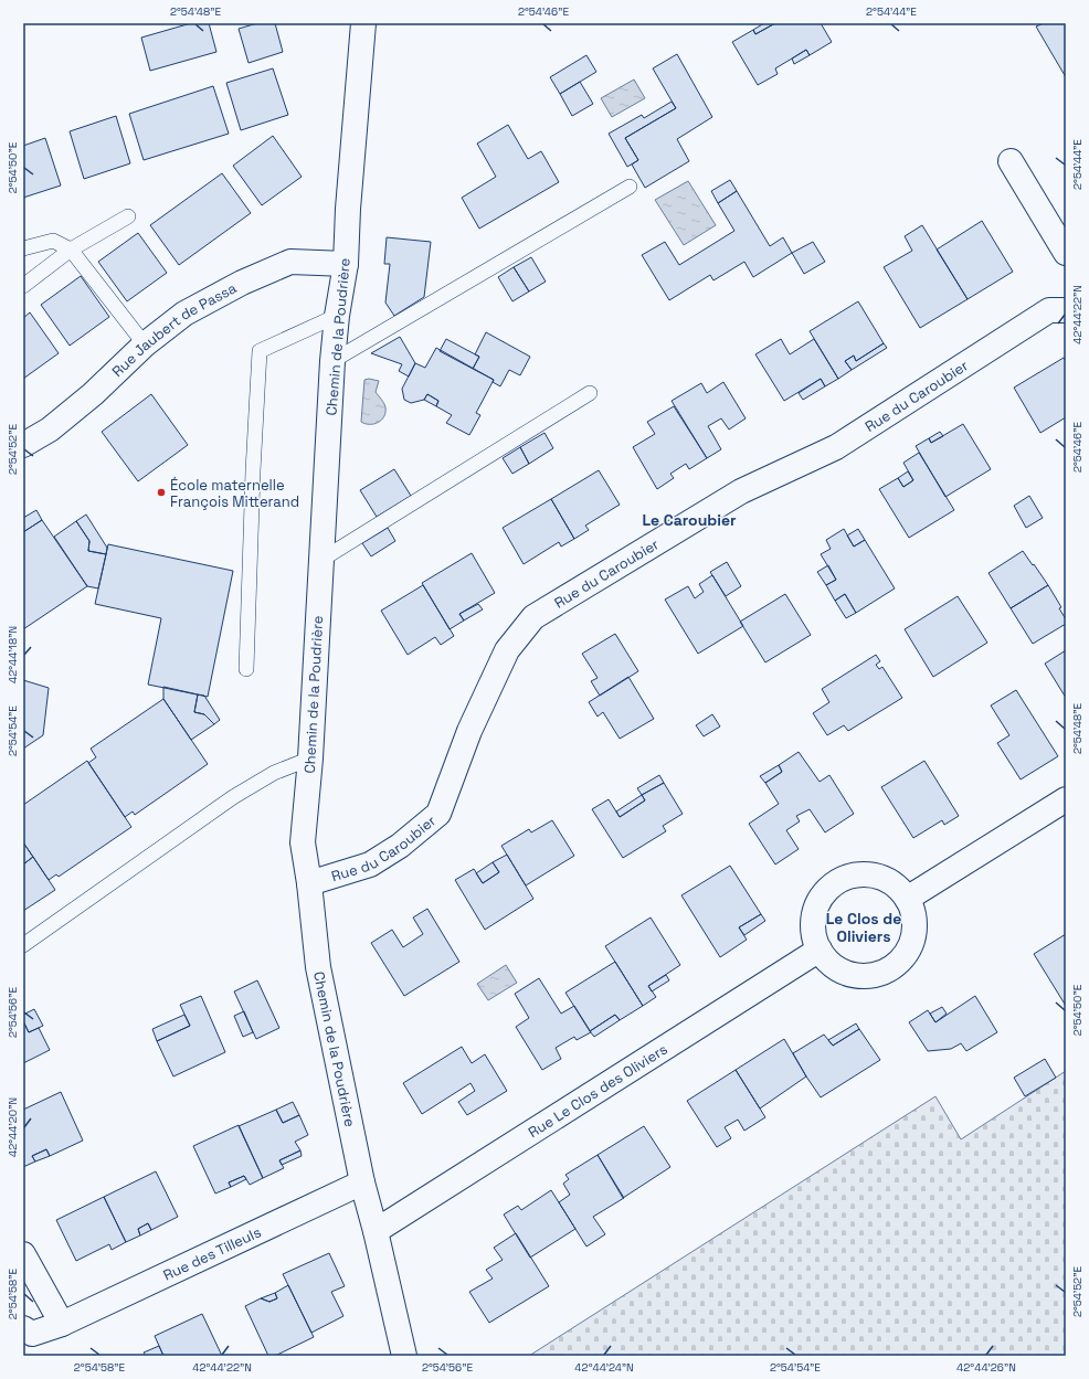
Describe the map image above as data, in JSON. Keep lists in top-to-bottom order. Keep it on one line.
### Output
{"streets":{"street":["Rue Jaubert de Passa","Chemin de la Poudrière","Rue du Caroubier","Rue Le Clos des Oliviers","Rue des Tilleuls"]},"crossings":[["Rue Jaubert de Passa","Chemin de la Poudrière"],["Chemin de la Poudrière","Rue du Caroubier"],["Chemin de la Poudrière","Rue Le Clos des Oliviers"],["Chemin de la Poudrière","Rue des Tilleuls"]],"districts":["Le Caroubier","Le Clos de Oliviers"],"places":["École maternelle François Mitterand"],"coordinates":["2°54'48\"E","2°54'46\"E","2°54'44\"E","2°54'50\"E","42°44'22\"N","2°54'52\"E","42°44'18\"N","2°54'54\"E","2°54'56\"E","42°44'20\"N","2°54'58\"E","42°44'24\"N","42°44'26\"N"]}
